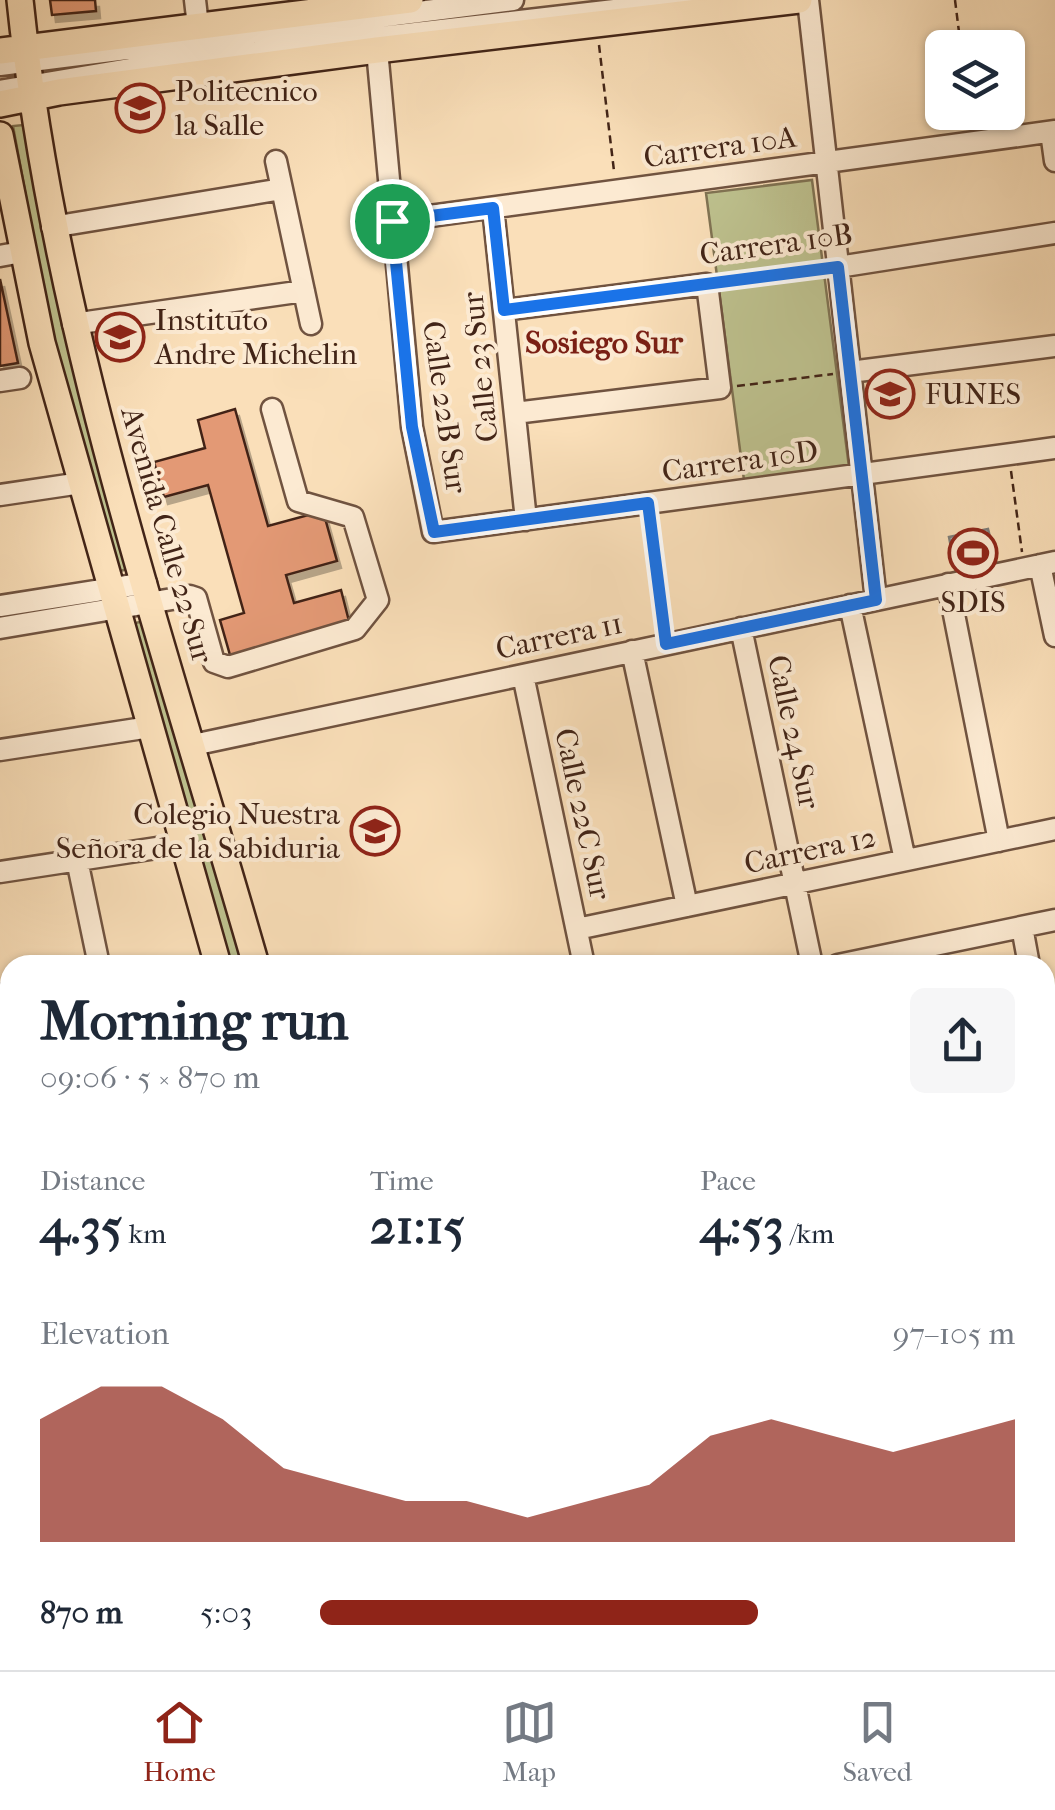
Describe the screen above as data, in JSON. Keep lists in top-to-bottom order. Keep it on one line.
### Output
{"streets":{"main road":["Avenida Calle 22 Sur"],"street":["Carrera 10A","Carrera 10B","Calle 23 Sur","Calle 22B Sur","Carrera 10D","Carrera 11","Calle 24 Sur","Calle 22C Sur","Carrera 12"]},"crossings":[["Carrera 10A","Calle 23 Sur"],["Carrera 10A","Calle 22B Sur"],["Carrera 10B","Calle 23 Sur"],["Calle 23 Sur","Carrera 10D"],["Calle 22B Sur","Carrera 10D"],["Avenida Calle 22 Sur","Carrera 11"],["Carrera 11","Calle 24 Sur"],["Carrera 11","Calle 22C Sur"],["Calle 24 Sur","Carrera 12"],["Calle 22C Sur","Carrera 12"]],"districts":["Sosiego Sur"],"places":{"school or university":["Politecnico la Salle","Instituto Andre Michelin","FUNES","Colegio Nuestra Señora de la Sabiduria"],"sports":["SDIS"]},"page":{"heading":["Morning run","09:06 · 5 × 870 m"],"stats":[["Distance","4.35 km"],["Time","21:15"],["Pace","4:53 /km"]],"chart":["Elevation","97–105 m"],"list":[{"name":"870 m","note":"5:03"}],"tabs":["Home","Map","Saved"]}}
